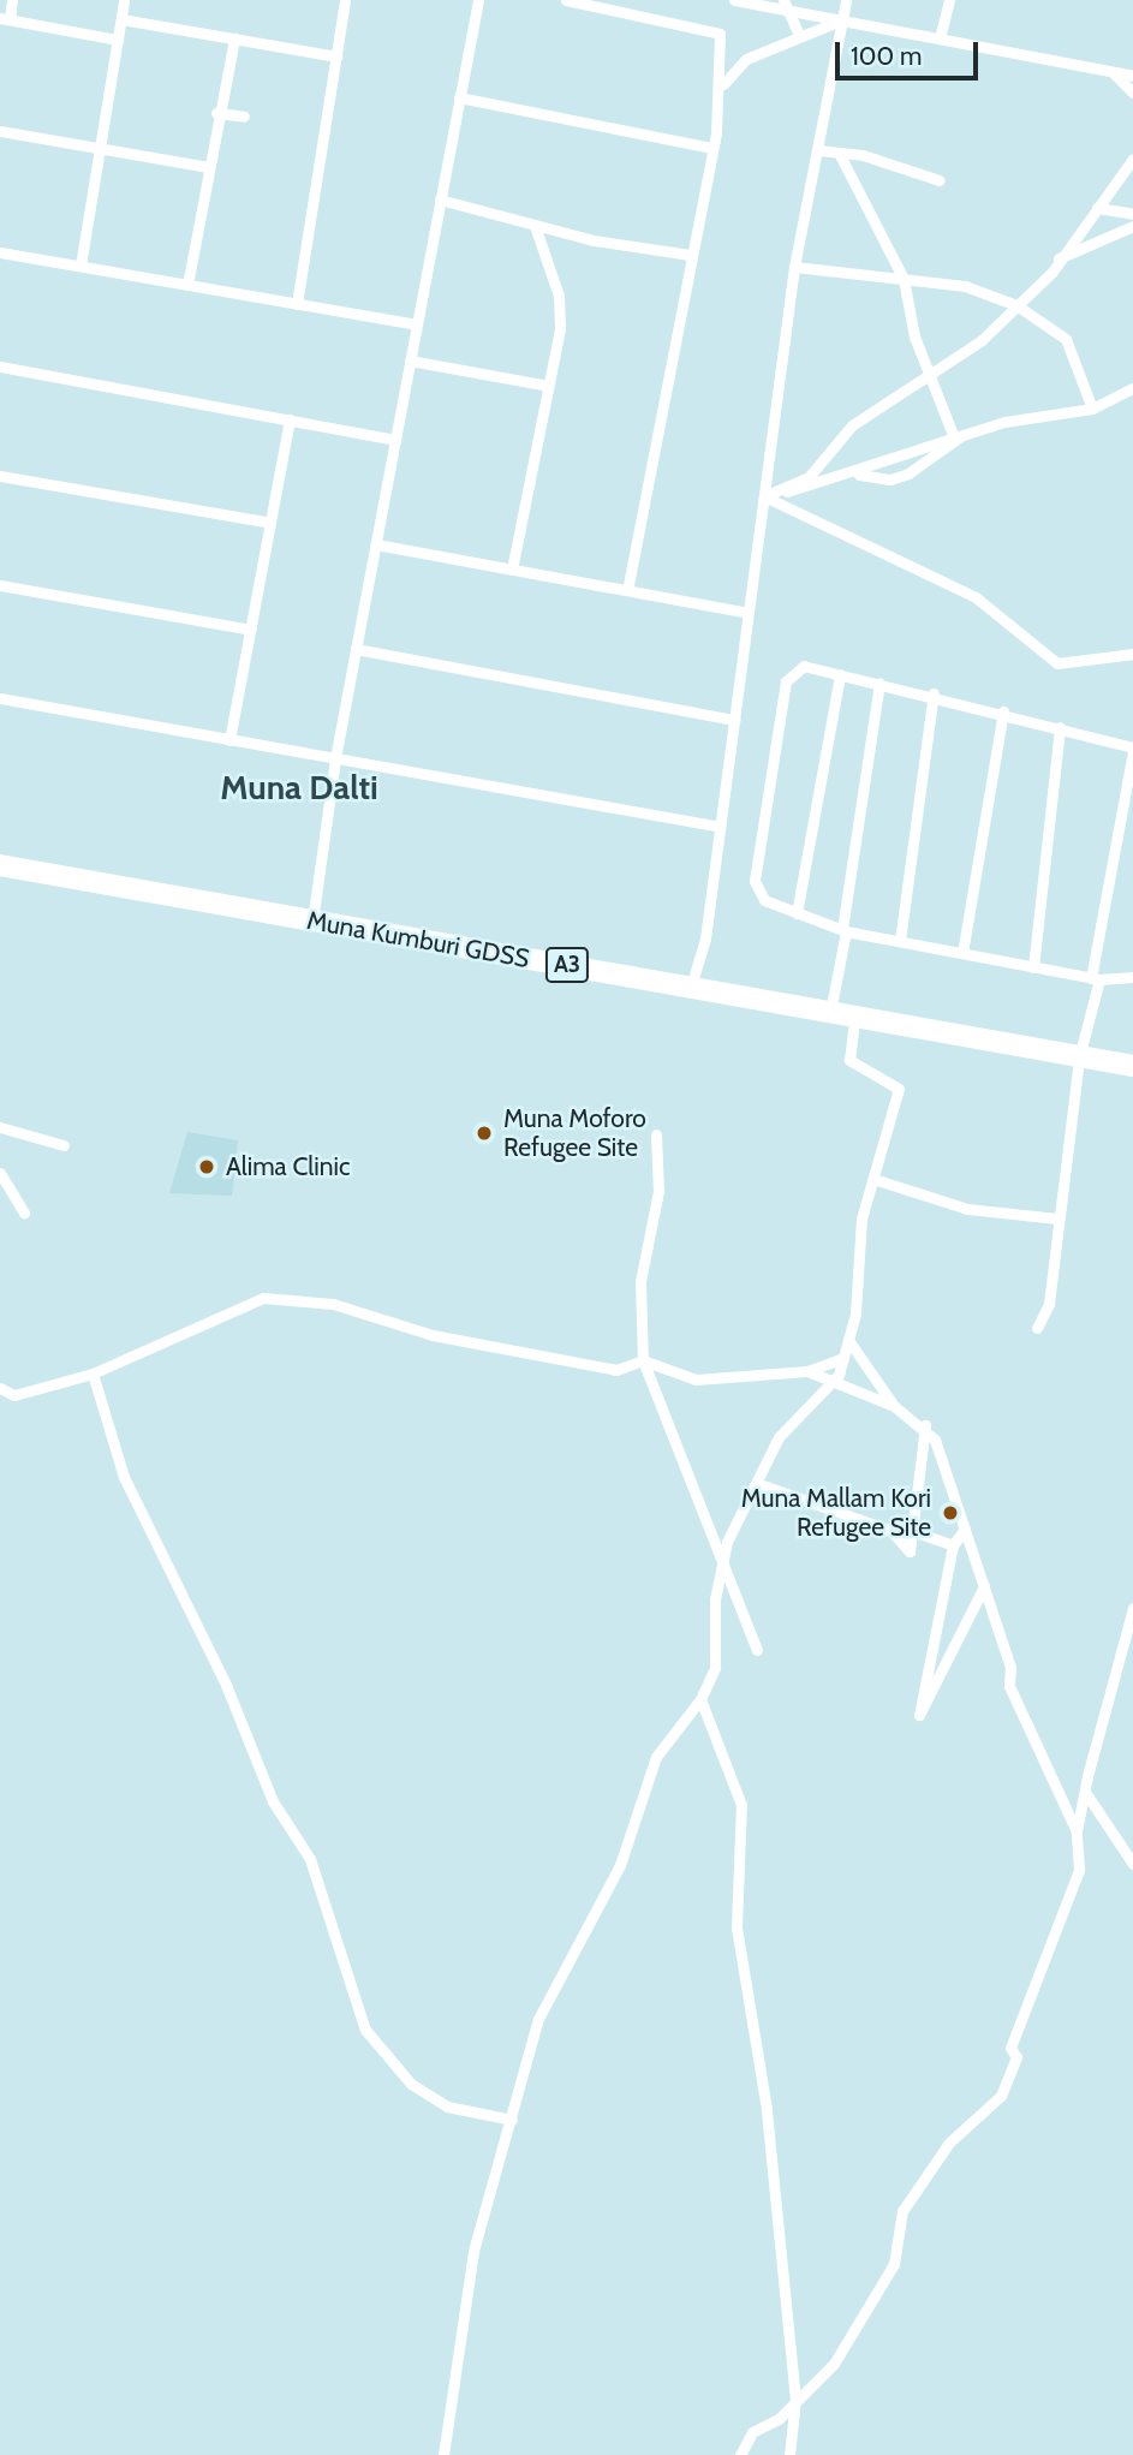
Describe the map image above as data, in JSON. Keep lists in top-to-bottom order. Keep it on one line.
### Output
{"streets":{"highway":["Muna Kumburi GDSS","A3"]},"districts":["Muna Dalti"],"places":["Muna Moforo Refugee Site","Alima Clinic","Muna Mallam Kori Refugee Site"],"scale_bar":"100 m"}
